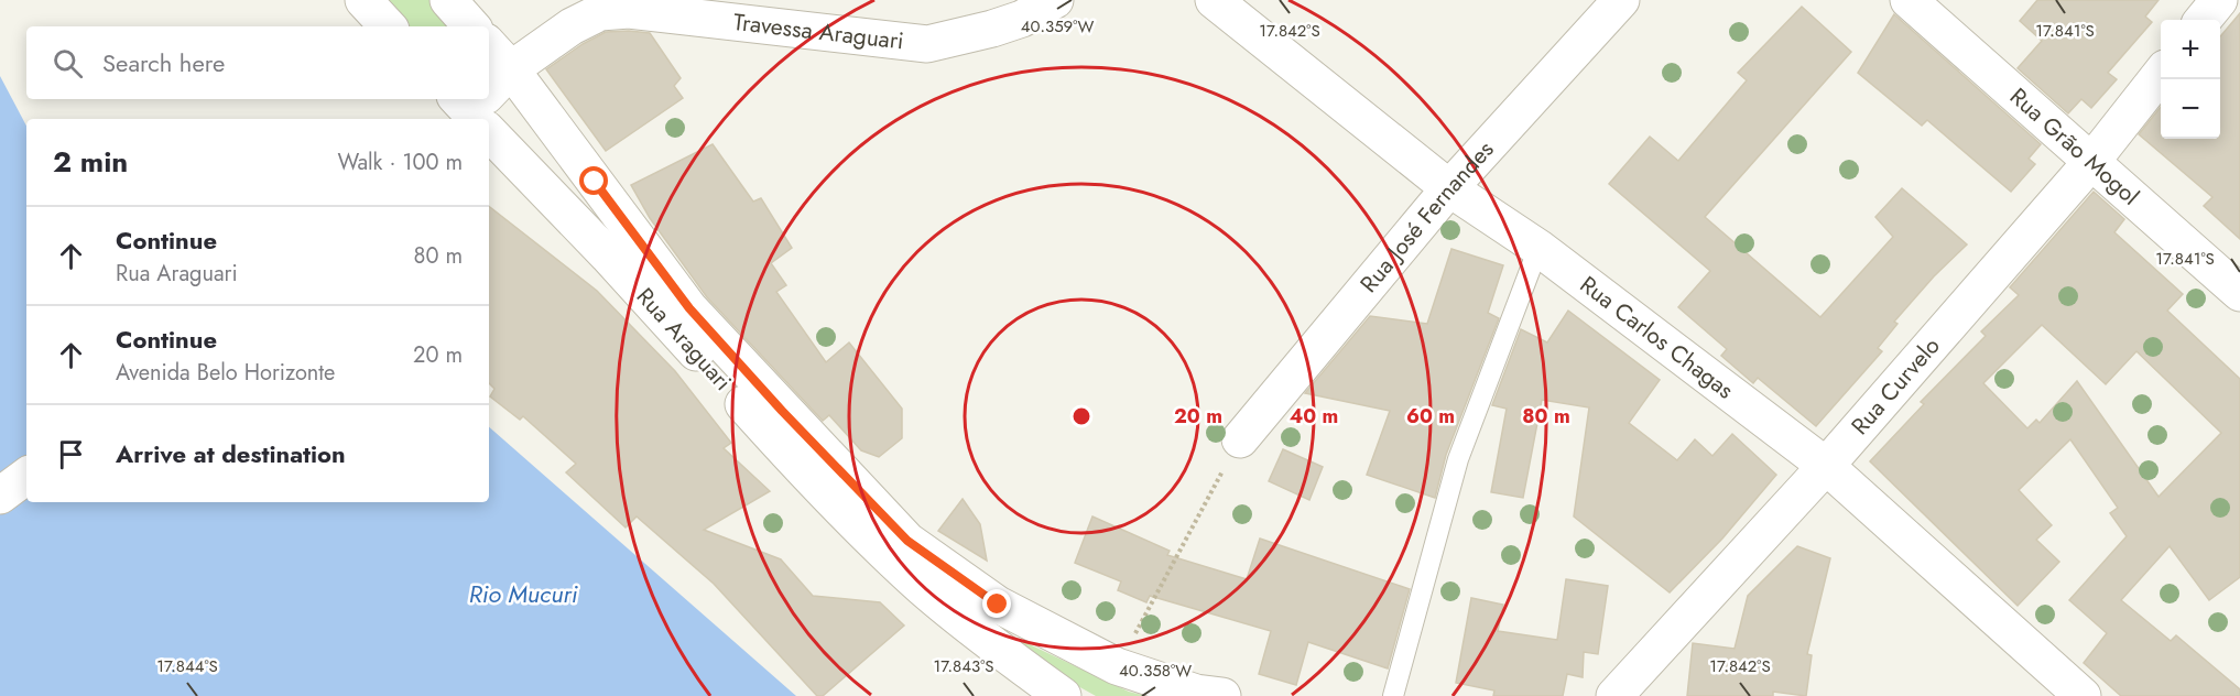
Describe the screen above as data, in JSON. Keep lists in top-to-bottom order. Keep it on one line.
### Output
{"streets":{"street":["Travessa Araguari","Rua Grão Mogol","Rua José Fernandes","Rua Carlos Chagas","Rua Araguari","Rua Curvelo"]},"crossings":[["Travessa Araguari","Rua Araguari"],["Rua Grão Mogol","Rua Curvelo"],["Rua José Fernandes","Rua Carlos Chagas"],["Rua Carlos Chagas","Rua Curvelo"]],"water":["Rio Mucuri"],"page":{"map_buttons":["+","−"],"search":"Search here","heading":["2 min","Walk · 100 m"],"list":[["Continue","Rua Araguari","80 m"],["Continue","Avenida Belo Horizonte","20 m"],"Arrive at destination"]},"coordinates":["40.359°W","17.842°S","17.841°S","17.844°S","17.843°S","40.358°W"],"rings":["20 m","40 m","60 m","80 m"]}
